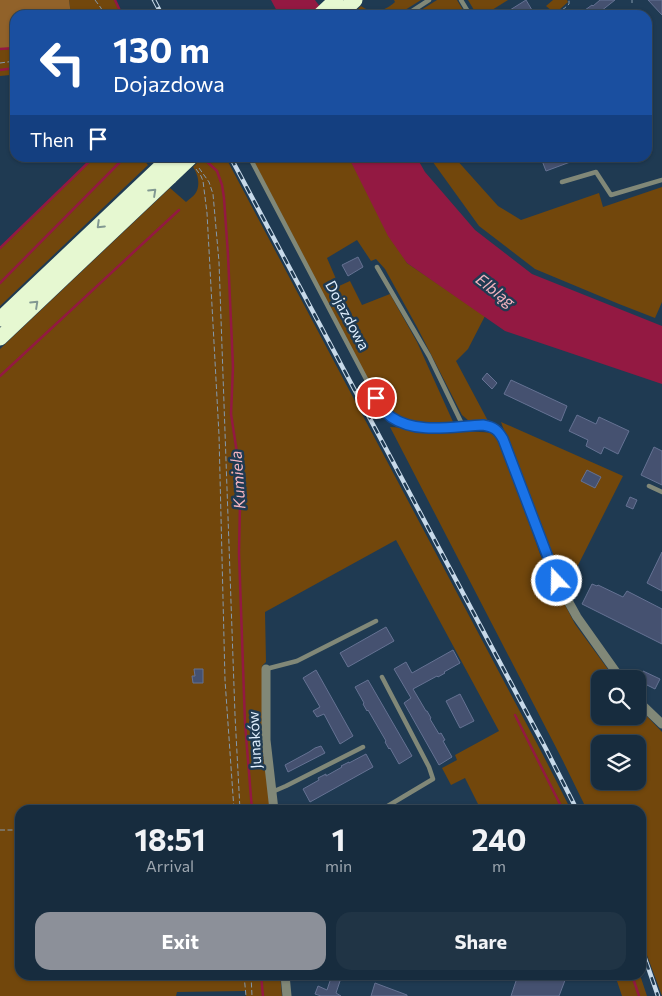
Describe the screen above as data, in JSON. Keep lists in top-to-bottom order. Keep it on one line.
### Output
{"streets":{"street":["Dojazdowa","Junaków"]},"water":["Elbląg","Kumiela"],"page":{"turn":["130 m","Dojazdowa"],"then":"Then","eta":["18:51","Arrival","1","min","240","m"],"buttons":["Exit","Share"]}}
